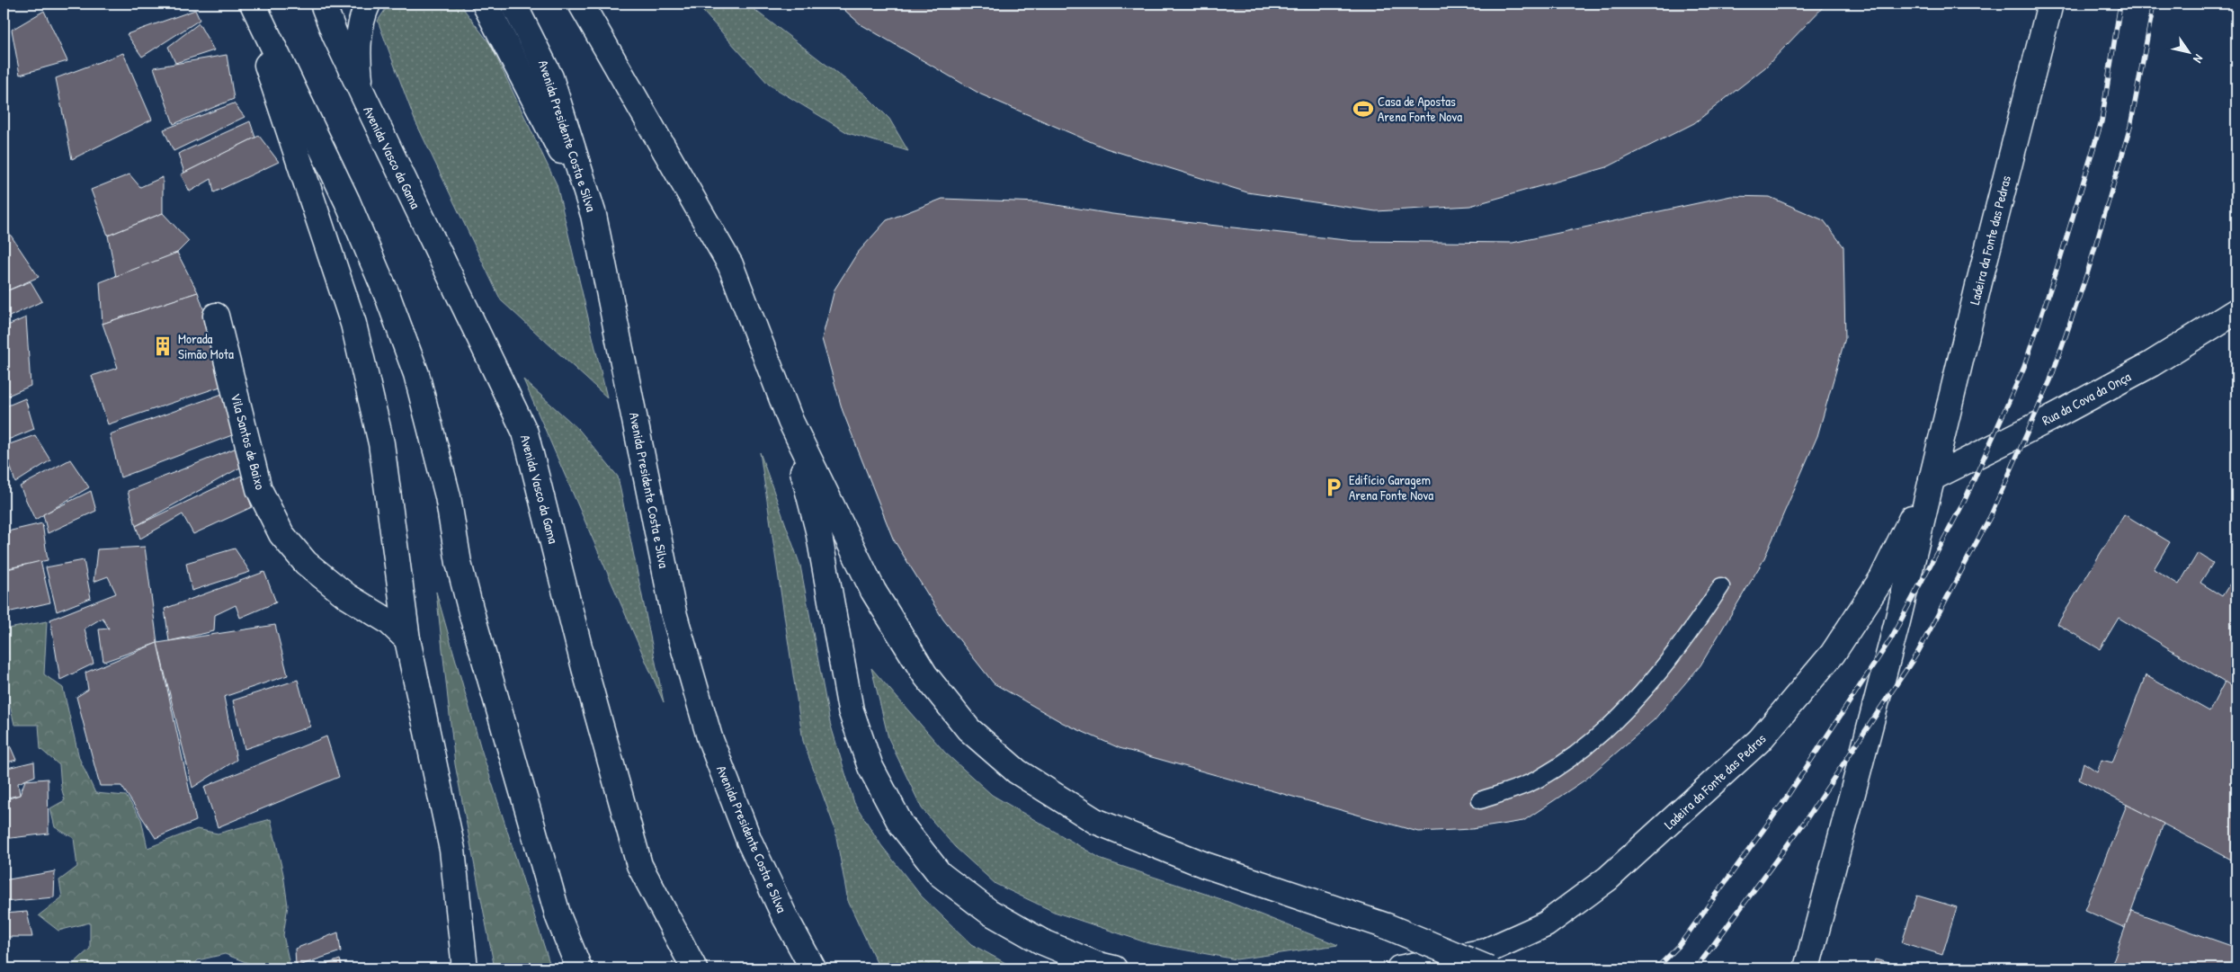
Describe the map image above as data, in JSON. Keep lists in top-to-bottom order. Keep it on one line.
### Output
{"streets":{"main road":["Avenida Presidente Costa e Silva","Avenida Vasco da Gama","Ladeira da Fonte das Pedras","Rua da Cova da Onça","Vila Santos de Baixo"]},"crossings":[["Ladeira da Fonte das Pedras","Rua da Cova da Onça"]],"places":{"sports":["Casa de Apostas Arena Fonte Nova"],"building":["Morada Simão Mota"],"parking":["Edifício Garagem Arena Fonte Nova"]},"north":"bottom right"}
